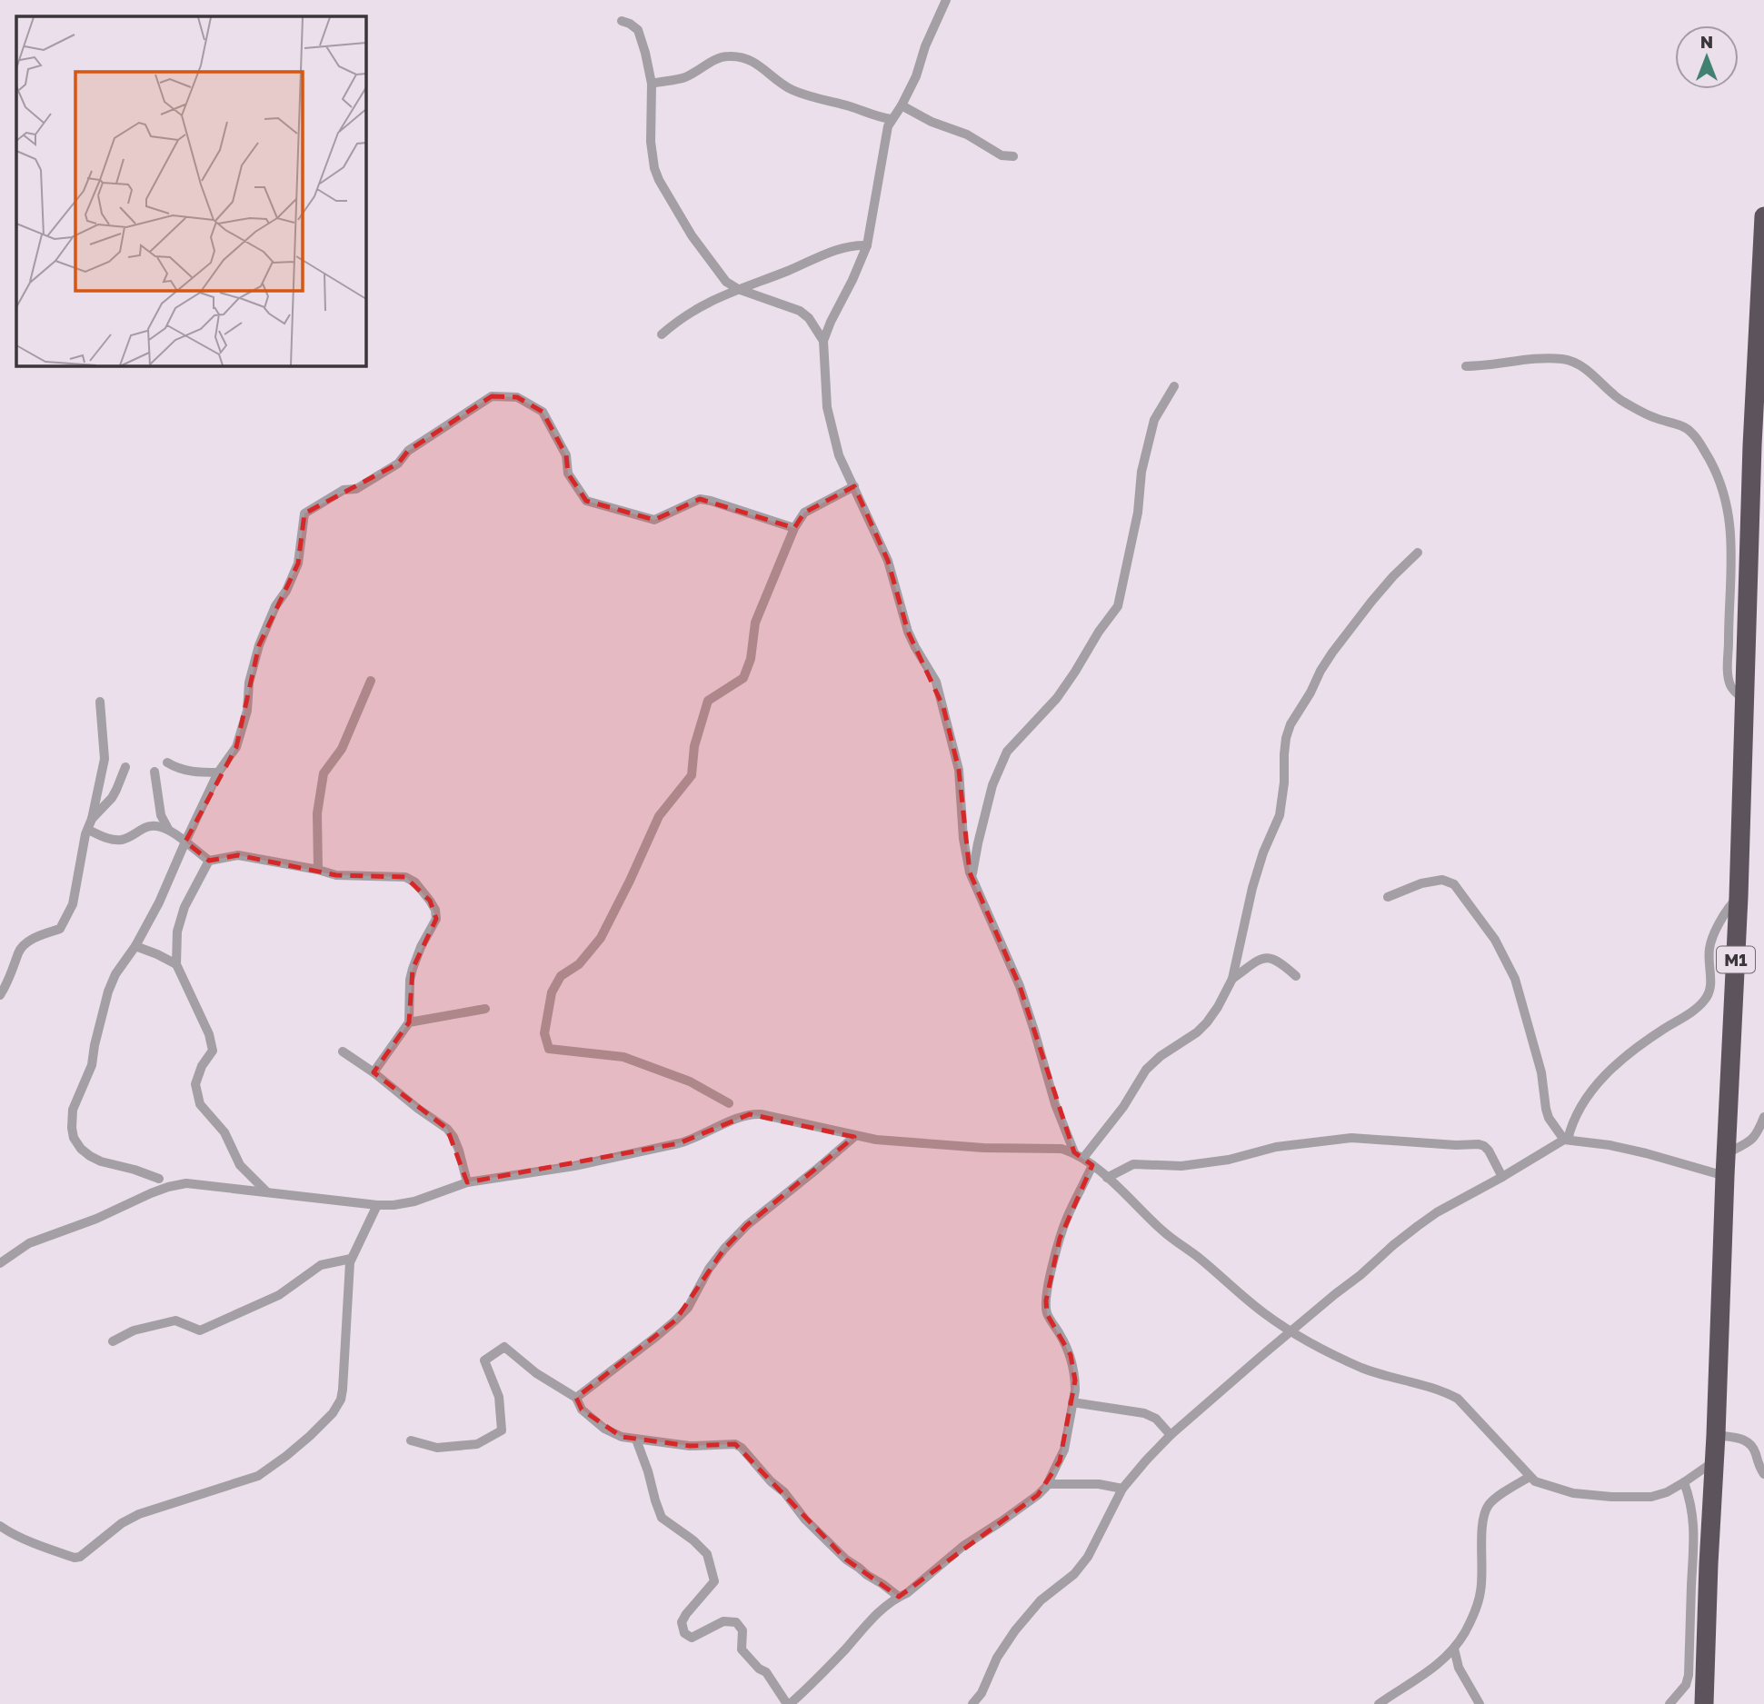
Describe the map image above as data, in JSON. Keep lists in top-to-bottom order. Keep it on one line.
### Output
{"streets":{"highway":["M1"]},"north":"top"}
